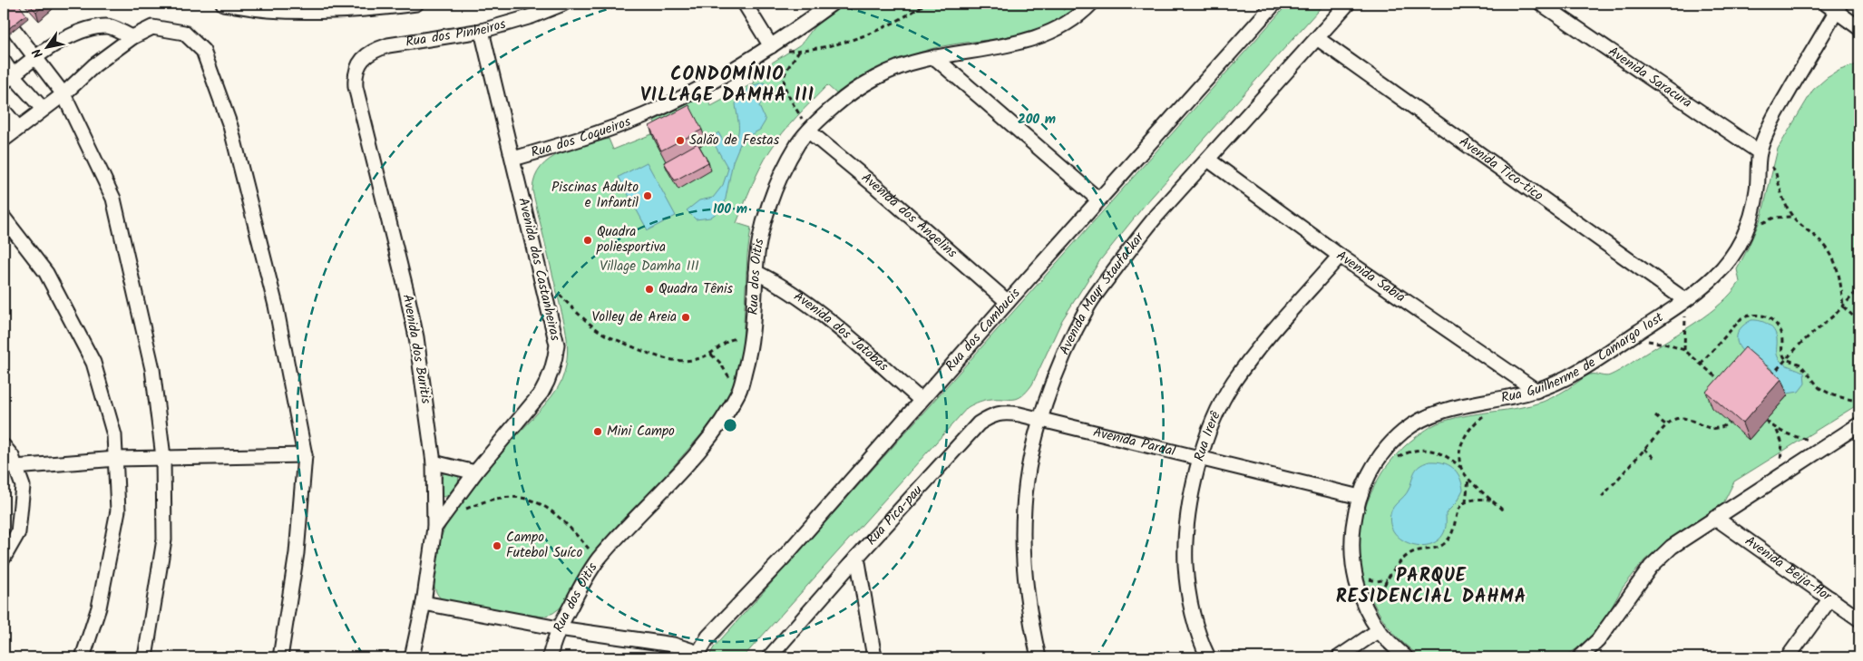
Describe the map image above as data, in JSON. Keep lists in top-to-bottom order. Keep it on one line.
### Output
{"streets":{"street":["Rua dos Pinheiros","Avenida Saracura","Rua dos Coqueiros","Avenida Tico-tico","Avenida dos Angelins","Avenida das Castanheiras","Rua dos Oitis","Avenida Sabiá","Avenida Mayr Staufackar","Rua dos Cambucis","Avenida dos Jatobás","Avenida dos Buritis","Rua Guilherme de Camargo Iost","Rua Irerê","Avenida Pardal","Rua Pica-pau","Avenida Beija-flor"]},"crossings":[["Rua dos Pinheiros","Avenida das Castanheiras"],["Rua dos Pinheiros","Avenida dos Buritis"],["Avenida Saracura","Rua Guilherme de Camargo Iost"],["Rua dos Coqueiros","Avenida das Castanheiras"],["Avenida Tico-tico","Avenida Mayr Staufackar"],["Avenida Tico-tico","Rua Guilherme de Camargo Iost"],["Avenida dos Angelins","Rua dos Oitis"],["Avenida dos Angelins","Rua dos Cambucis"],["Avenida das Castanheiras","Avenida dos Buritis"],["Rua dos Oitis","Avenida dos Jatobás"],["Avenida Sabiá","Avenida Mayr Staufackar"],["Avenida Sabiá","Rua Guilherme de Camargo Iost"],["Avenida Sabiá","Rua Irerê"],["Avenida Mayr Staufackar","Avenida Pardal"],["Avenida Mayr Staufackar","Rua Pica-pau"],["Rua dos Cambucis","Avenida dos Jatobás"],["Rua Guilherme de Camargo Iost","Avenida Pardal"],["Rua Irerê","Avenida Pardal"],["Avenida Pardal","Rua Pica-pau"]],"districts":["CONDOMÍNIO VILLAGE DAMHA III","PARQUE RESIDENCIAL DAHMA"],"parks":["Village Damha III"],"places":["Salão de Festas","Piscinas Adulto e Infantil","Quadra poliesportiva","Quadra Tênis","Volley de Areia","Mini Campo","Campo Futebol Suíco"],"north":"bottom left","rings":["200 m","100 m"]}
